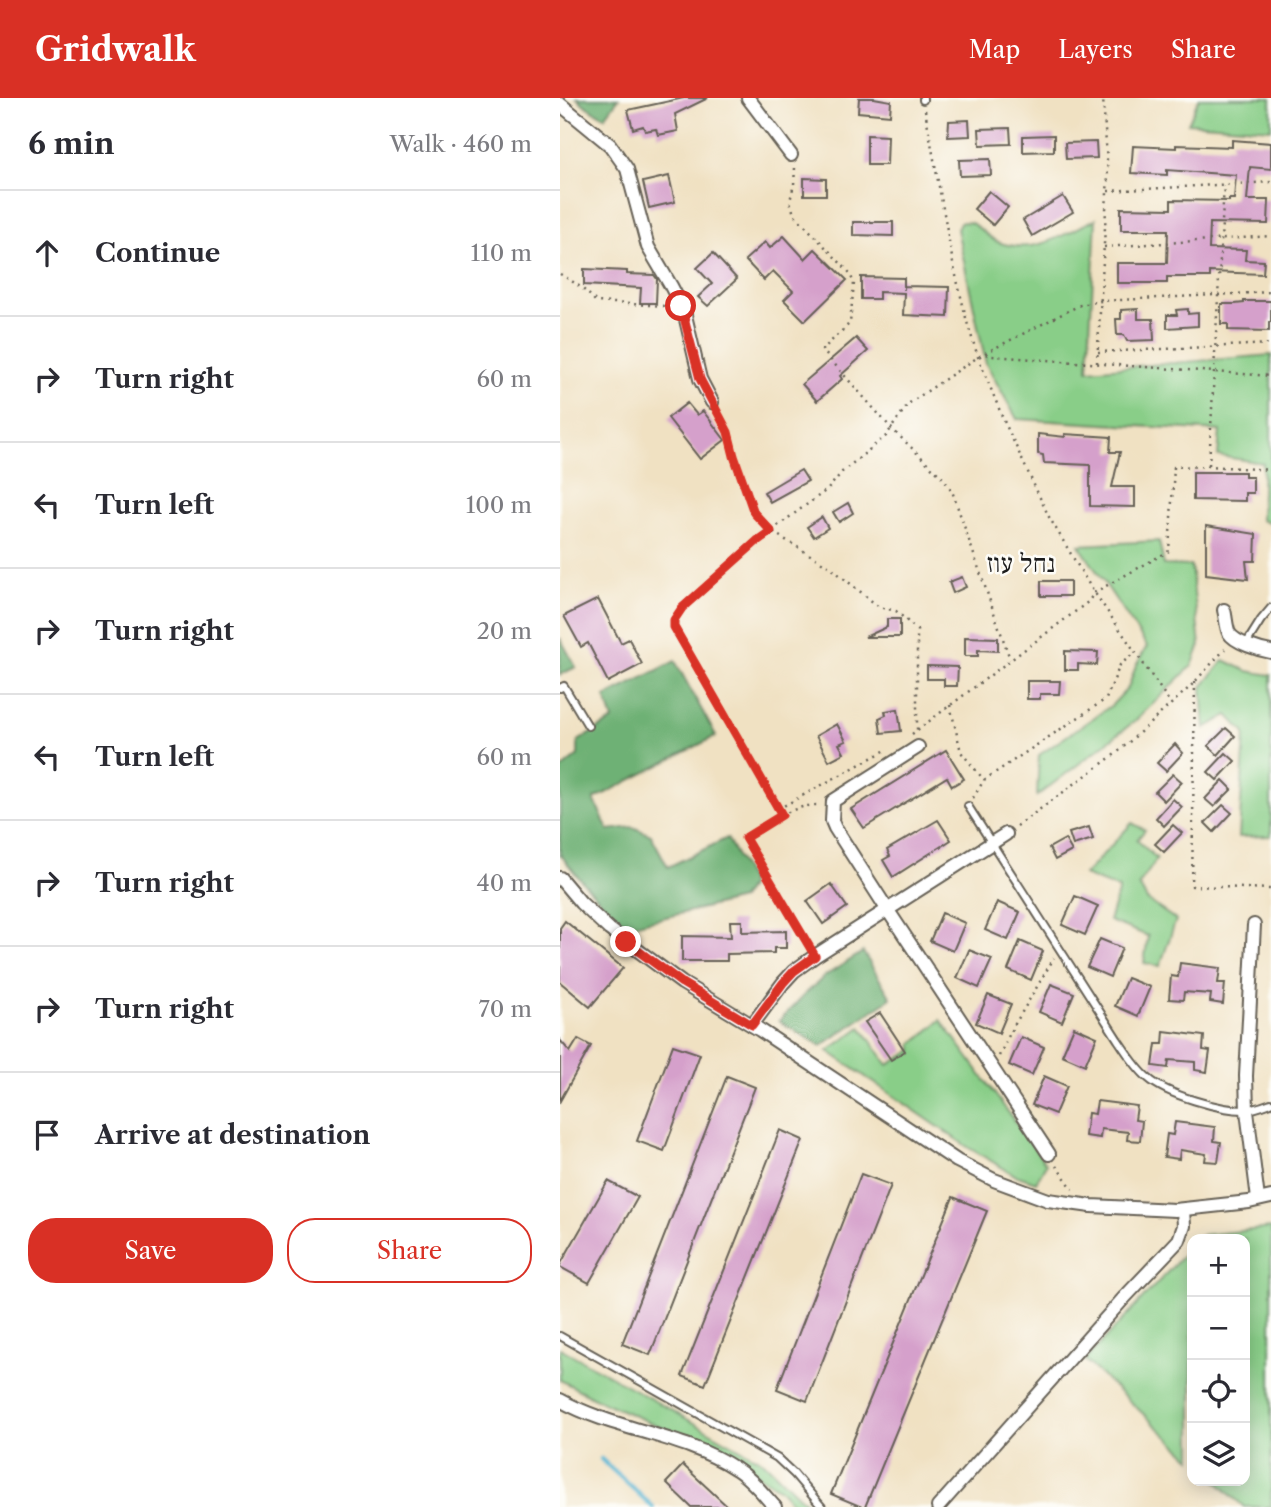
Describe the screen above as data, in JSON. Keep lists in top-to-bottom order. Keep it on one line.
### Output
{"districts":["נחל עוז"],"page":{"header":"Gridwalk","nav":["Map","Layers","Share"],"heading":["6 min","Walk · 460 m"],"list":[["Continue","110 m"],["Turn right","60 m"],["Turn left","100 m"],["Turn right","20 m"],["Turn left","60 m"],["Turn right","40 m"],["Turn right","70 m"],"Arrive at destination"],"buttons":["Save","Share"],"map_buttons":["+","−"]}}
